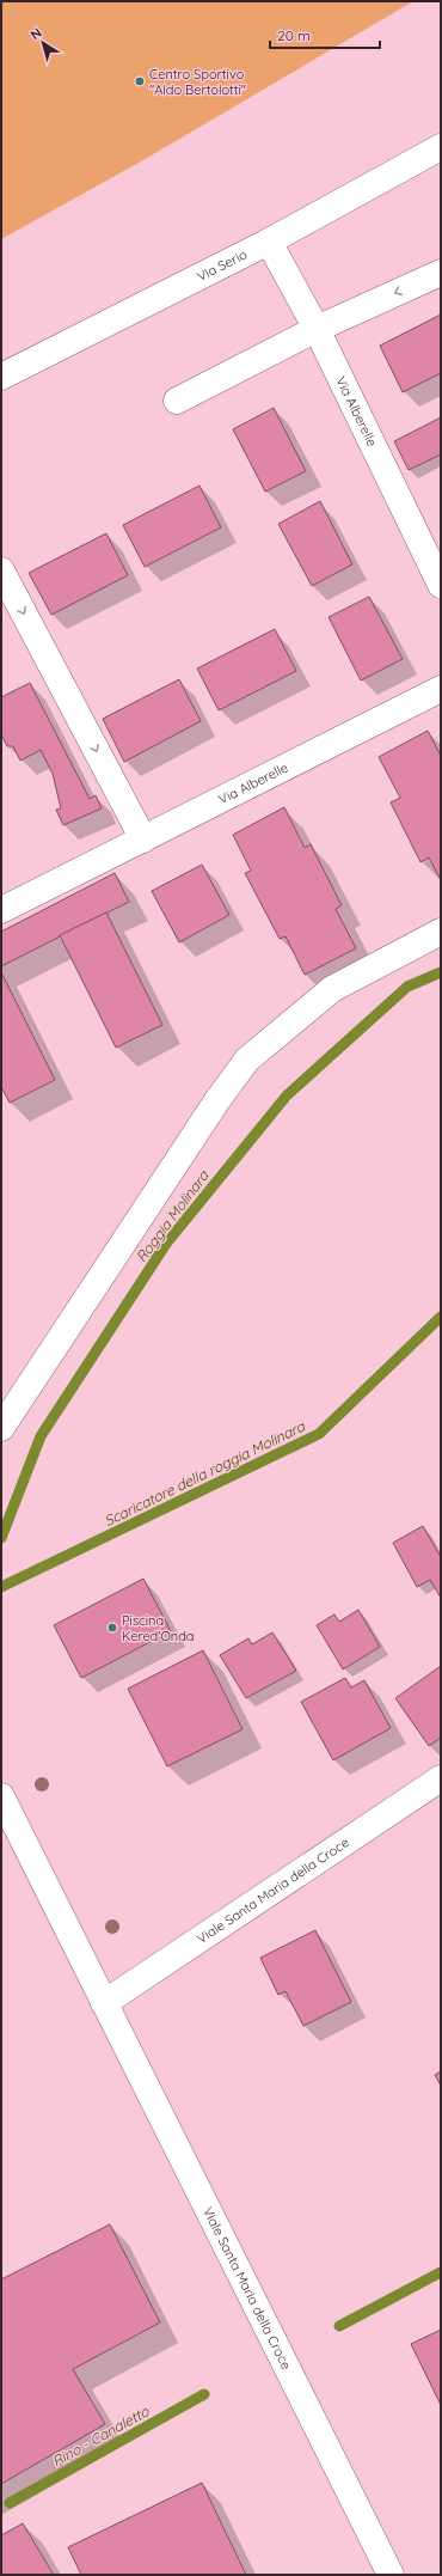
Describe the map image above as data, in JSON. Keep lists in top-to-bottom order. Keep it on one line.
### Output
{"streets":{"street":["Via Serio","Via Alberelle","Viale Santa Maria della Croce"]},"crossings":[["Via Serio","Via Alberelle"]],"water":["Roggia Molinara","Scaricatore della roggia Molinara","Rino - Canaletto"],"places":["Centro Sportivo \"Aldo Bertolotti\"","Piscina Kered'Onda"],"scale_bar":"20 m","north":"top left"}
